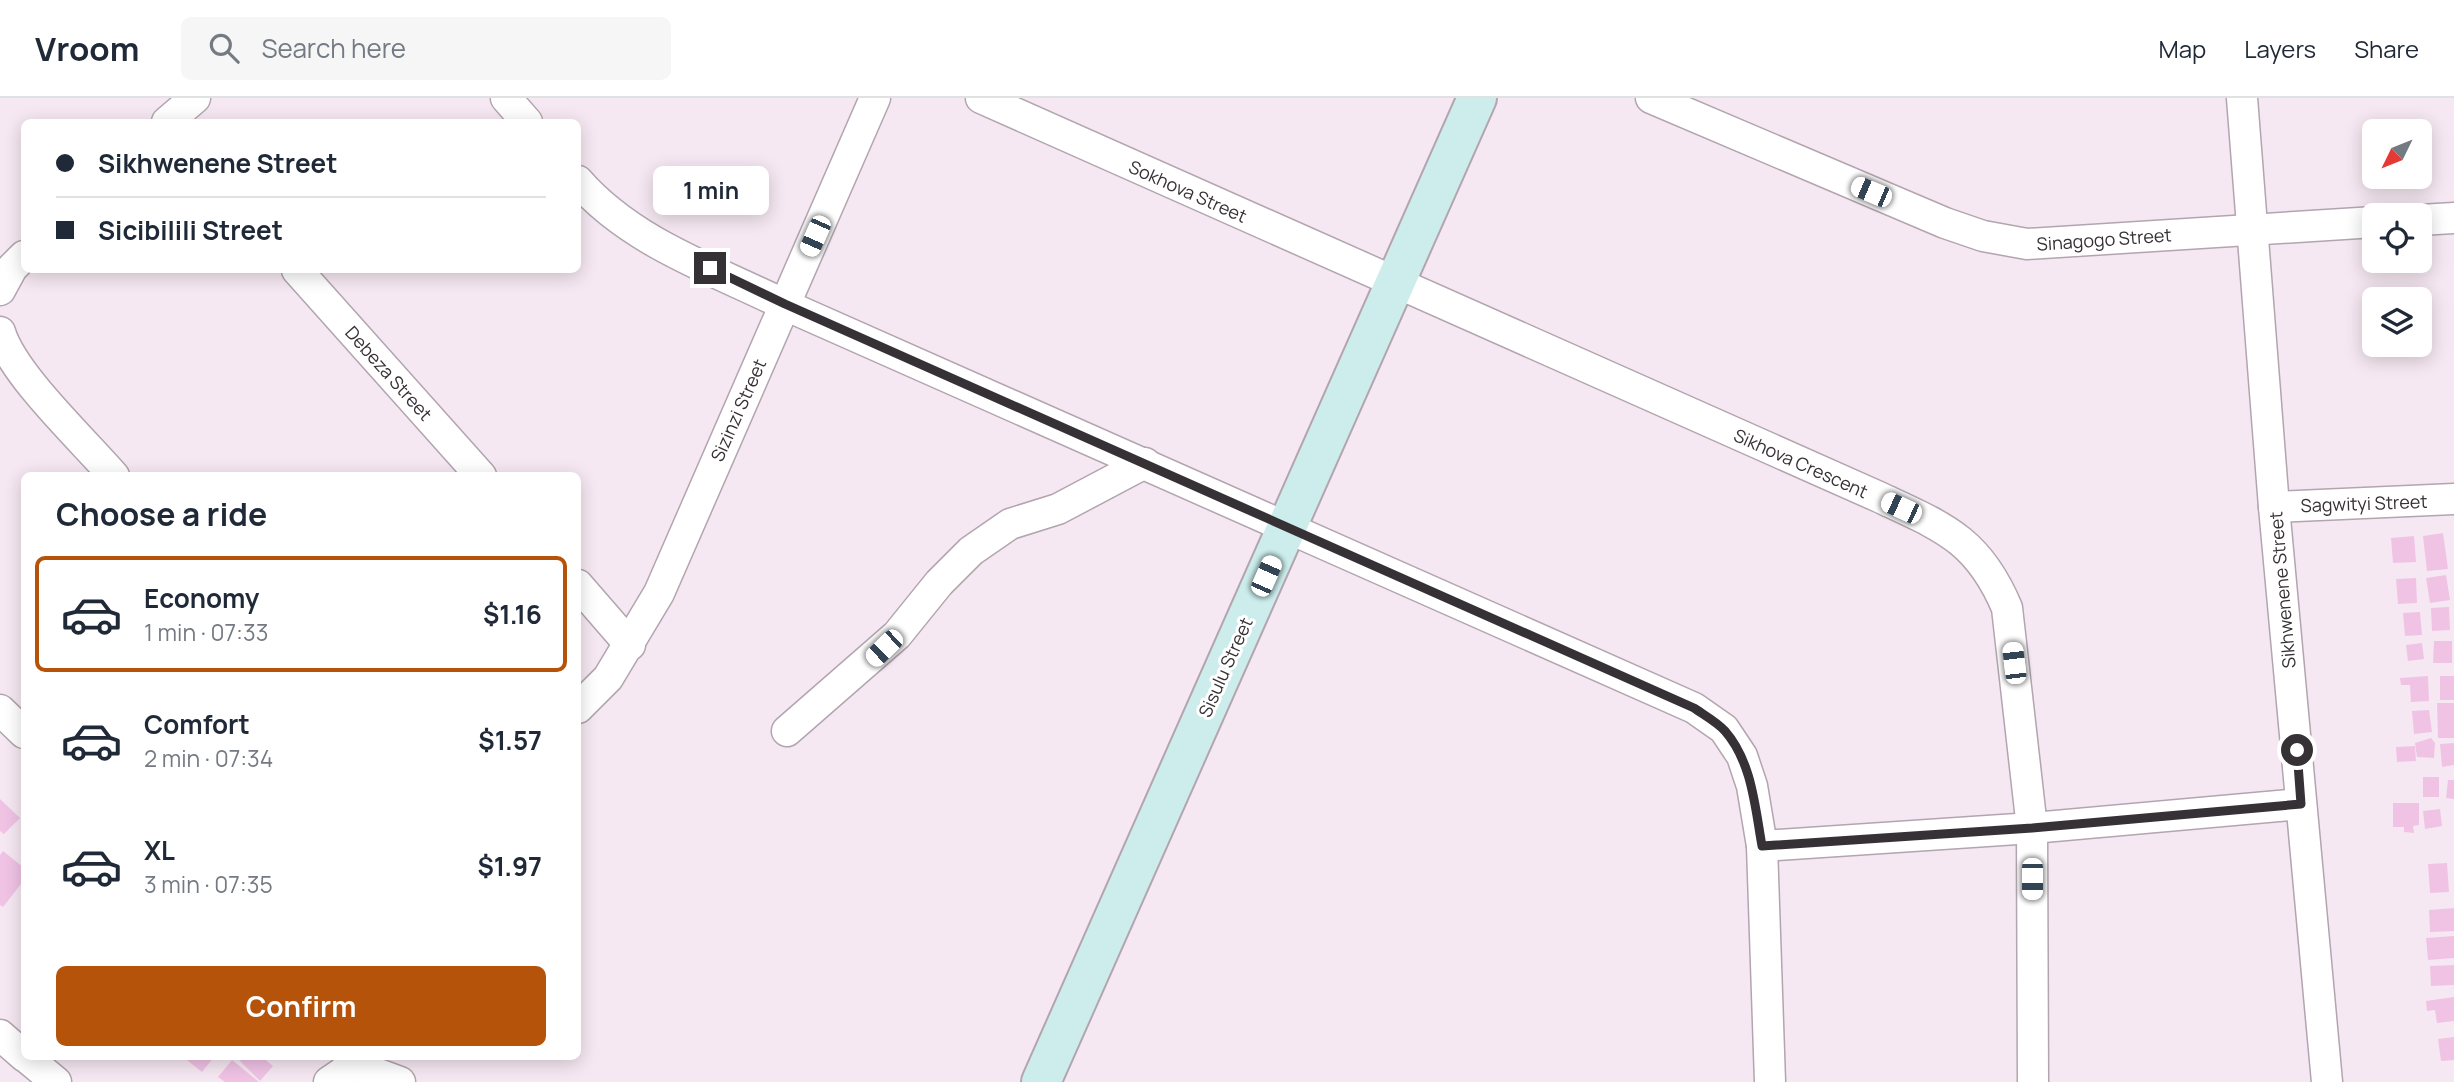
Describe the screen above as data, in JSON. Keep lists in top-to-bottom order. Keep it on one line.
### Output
{"streets":{"street":["Sokhova Street","Sinagogo Street","Debeza Street","Sizinzi Street","Sikhova Crescent","Sagwityi Street","Sikhwenene Street","Sisulu Street"]},"crossings":[["Sokhova Street","Sikhova Crescent"],["Sokhova Street","Sisulu Street"],["Sinagogo Street","Sikhwenene Street"],["Sikhova Crescent","Sisulu Street"],["Sagwityi Street","Sikhwenene Street"]],"north":"bottom left","page":{"header":"Vroom","search":"Search here","nav":["Map","Layers","Share"],"banner":["Sikhwenene Street","Sicibilili Street"],"bubble":"1 min","heading":"Choose a ride","list":[{"name":"Economy","note":"1 min · 07:33","value":"$1.16"},{"name":"Comfort","note":"2 min · 07:34","value":"$1.57"},{"name":"XL","note":"3 min · 07:35","value":"$1.97"}],"buttons":"Confirm"}}
